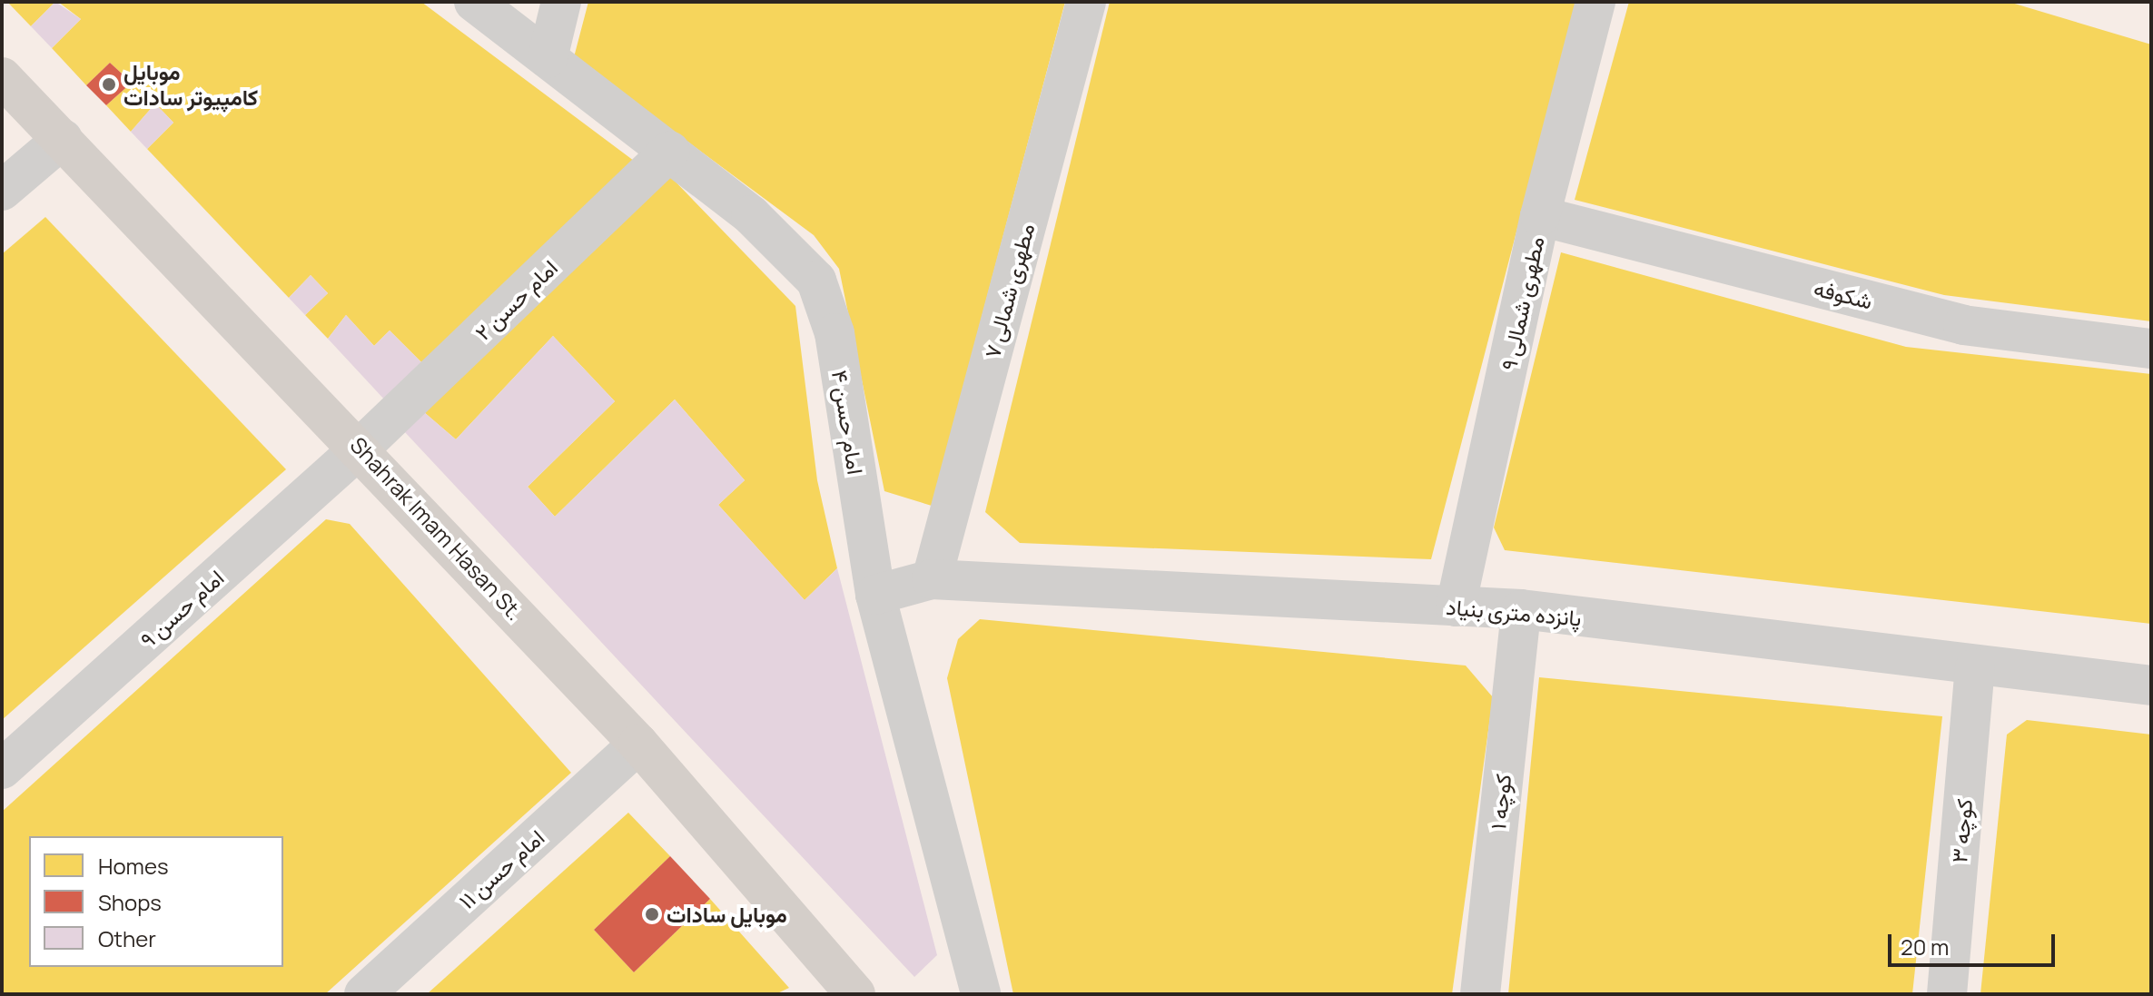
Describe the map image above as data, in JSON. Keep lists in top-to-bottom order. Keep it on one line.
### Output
{"streets":{"main road":["Shahrak Imam Hasan St."],"street":["مطهری شمالی ۷","شکوفه","امام حسن ۲","مطهری شمالی ۹","امام حسن ۴","امام حسن ۹","پانزده متری بنیاد","کوچه ۱","کوچه ۳","امام حسن ۱۱"]},"crossings":[["مطهری شمالی ۷","پانزده متری بنیاد"],["شکوفه","مطهری شمالی ۹"],["امام حسن ۲","امام حسن ۴"],["امام حسن ۲","Shahrak Imam Hasan St."],["امام حسن ۲","امام حسن ۹"],["مطهری شمالی ۹","پانزده متری بنیاد"],["امام حسن ۴","پانزده متری بنیاد"],["Shahrak Imam Hasan St.","امام حسن ۹"],["Shahrak Imam Hasan St.","امام حسن ۱۱"],["پانزده متری بنیاد","کوچه ۱"],["پانزده متری بنیاد","کوچه ۳"]],"places":["موبایل کامپیوتر سادات","موبایل سادات"],"legend":["Homes","Shops","Other"],"scale_bar":"20 m"}
